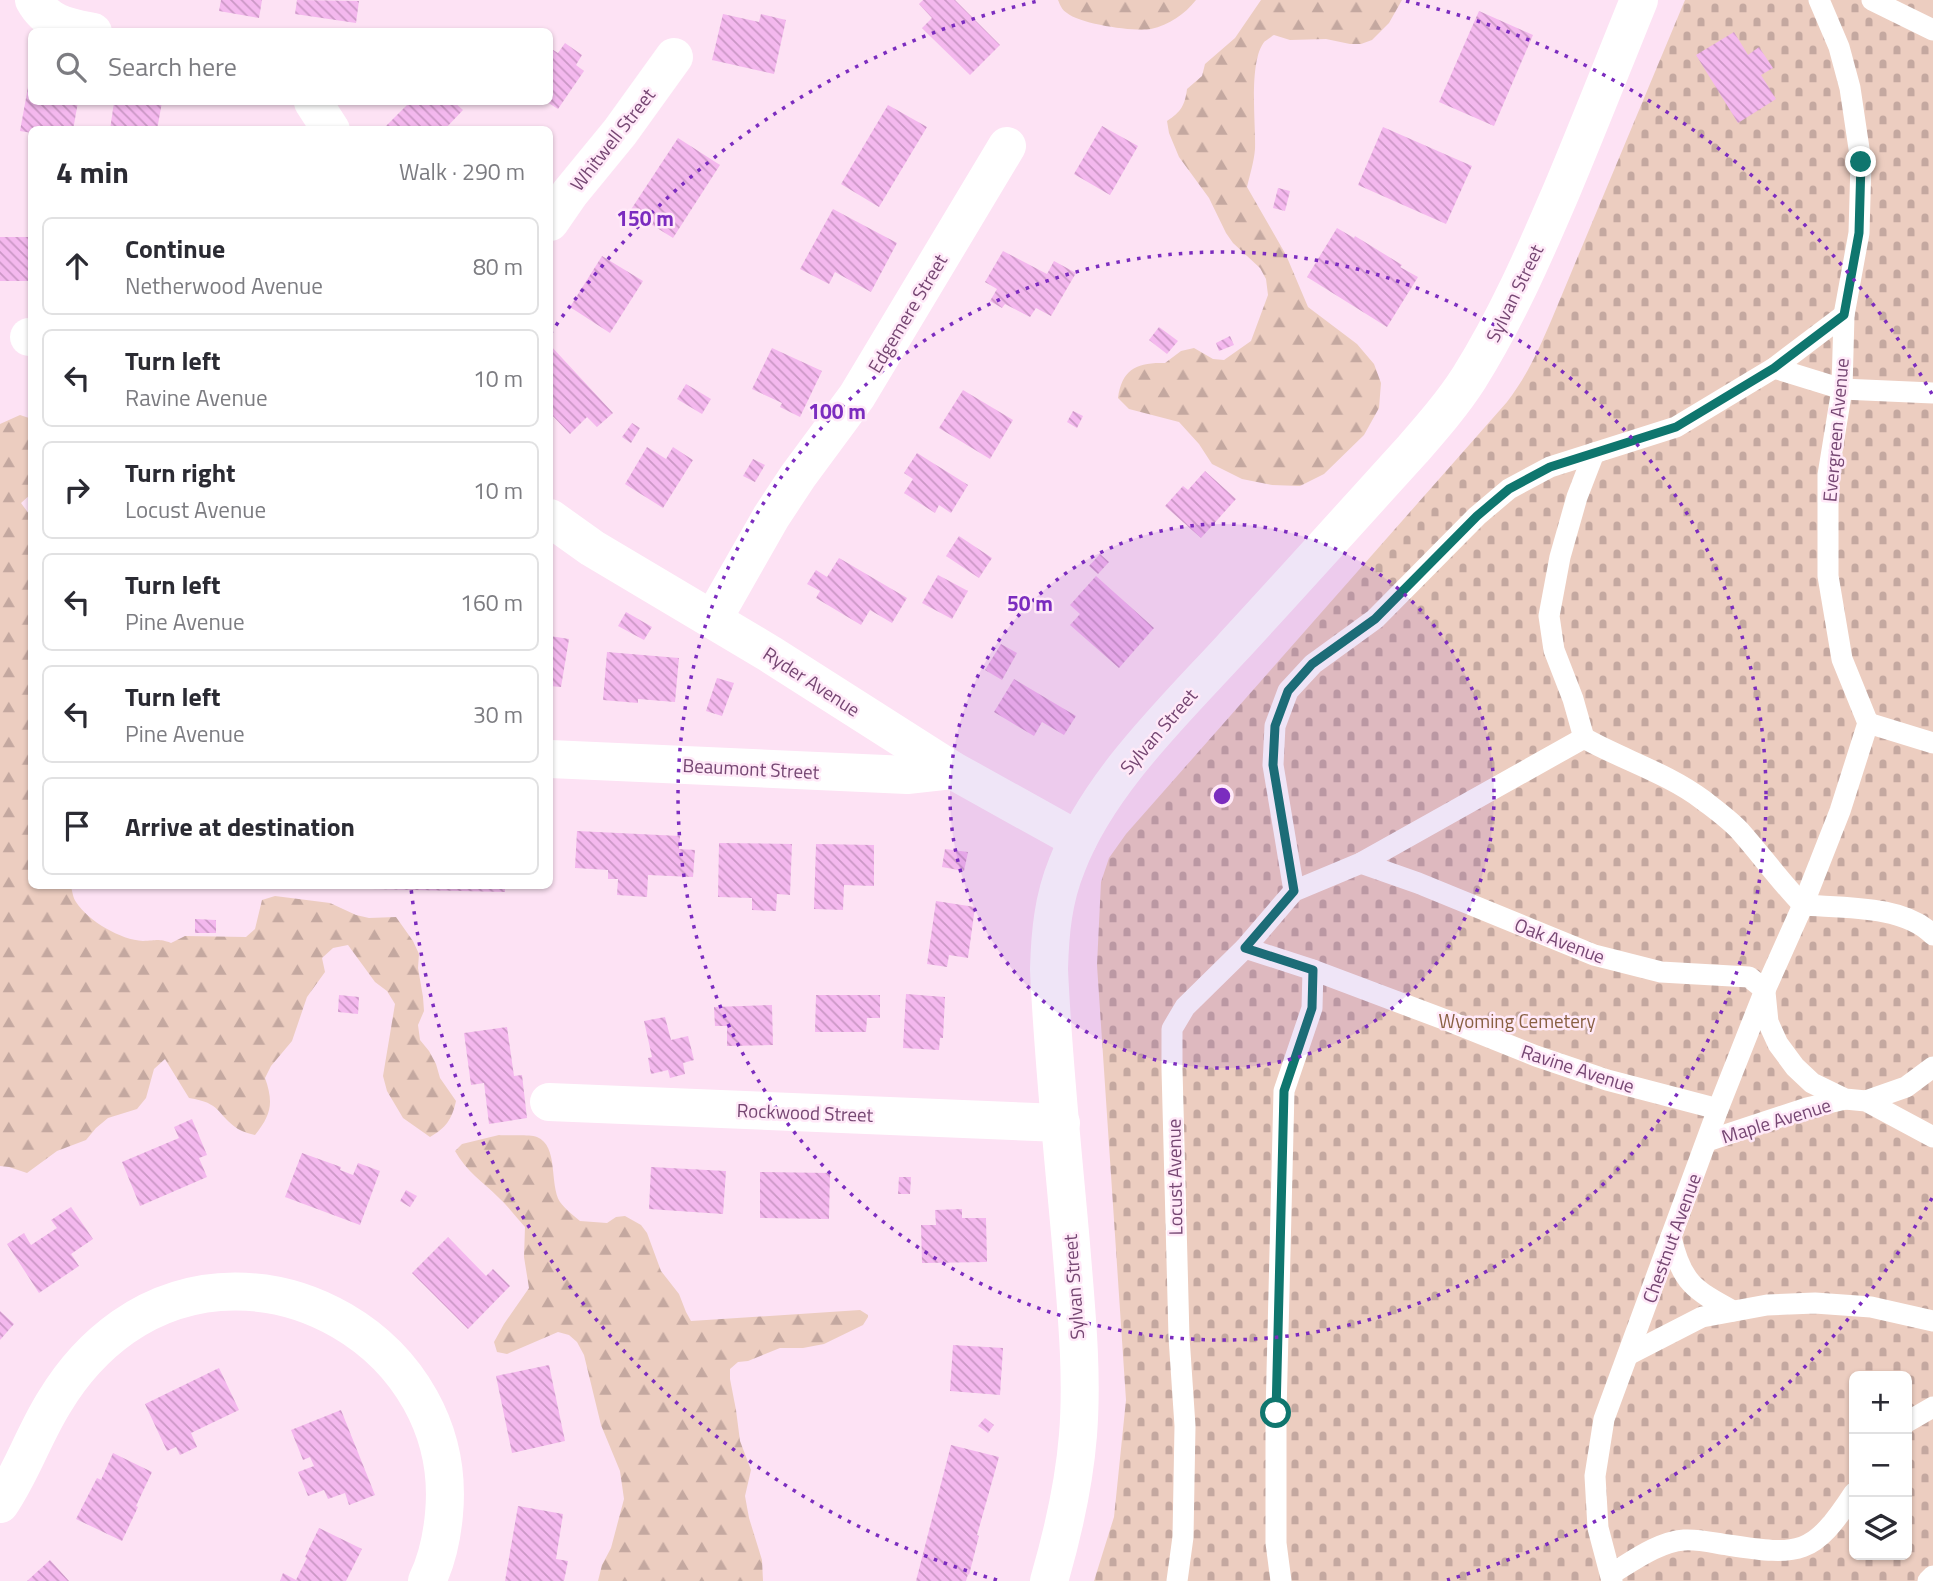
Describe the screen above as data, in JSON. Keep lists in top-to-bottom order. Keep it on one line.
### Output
{"streets":{"street":["Whitwell Street","Sylvan Street","Edgemere Street","Ryder Avenue","Beaumont Street","Rockwood Street"],"lane":["Evergreen Avenue","Oak Avenue","Ravine Avenue","Maple Avenue","Locust Avenue","Chestnut Avenue"]},"crossings":[["Sylvan Street","Ryder Avenue"],["Sylvan Street","Rockwood Street"],["Edgemere Street","Ryder Avenue"],["Ryder Avenue","Beaumont Street"],["Oak Avenue","Locust Avenue"],["Oak Avenue","Chestnut Avenue"],["Ravine Avenue","Locust Avenue"],["Ravine Avenue","Chestnut Avenue"],["Maple Avenue","Chestnut Avenue"]],"parks":["Wyoming Cemetery"],"page":{"search":"Search here","heading":["4 min","Walk · 290 m"],"list":[["Continue","Netherwood Avenue","80 m"],["Turn left","Ravine Avenue","10 m"],["Turn right","Locust Avenue","10 m"],["Turn left","Pine Avenue","160 m"],["Turn left","Pine Avenue","30 m"],"Arrive at destination"],"map_buttons":["+","−"]},"rings":["150 m","100 m","50 m"]}
